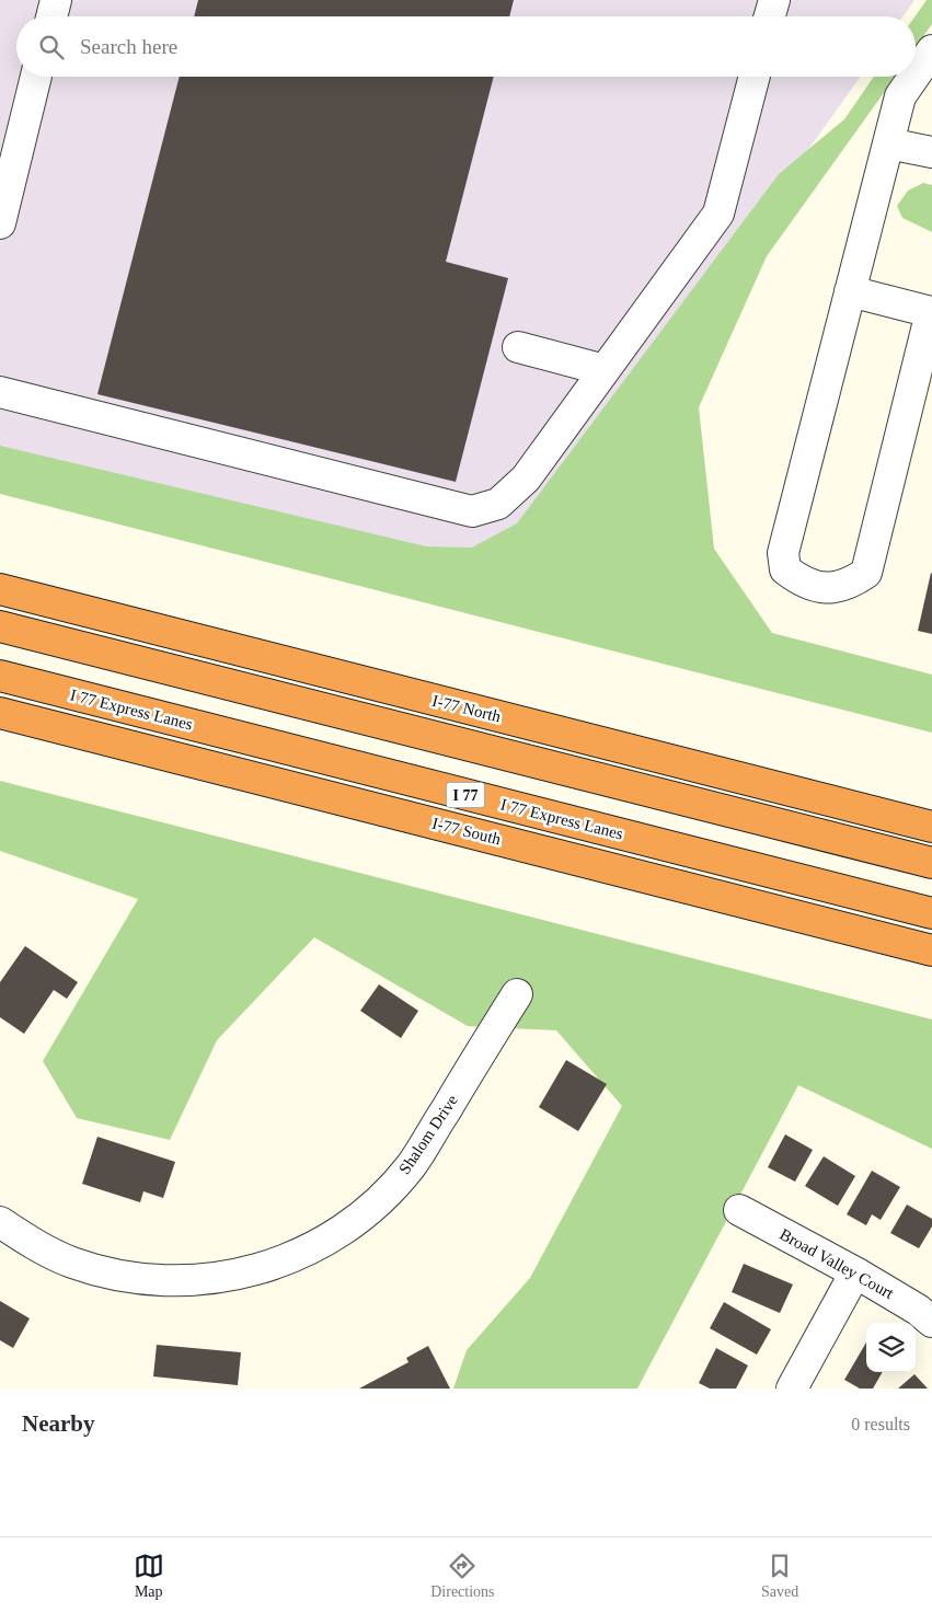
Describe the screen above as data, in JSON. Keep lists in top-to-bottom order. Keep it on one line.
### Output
{"streets":{"highway":["I-77 North","I 77 Express Lanes","I 77","I-77 South"],"street":["Shalom Drive","Broad Valley Court"]},"page":{"search":"Search here","heading":["Nearby","0 results"],"nav":["Map","Directions","Saved"]}}
